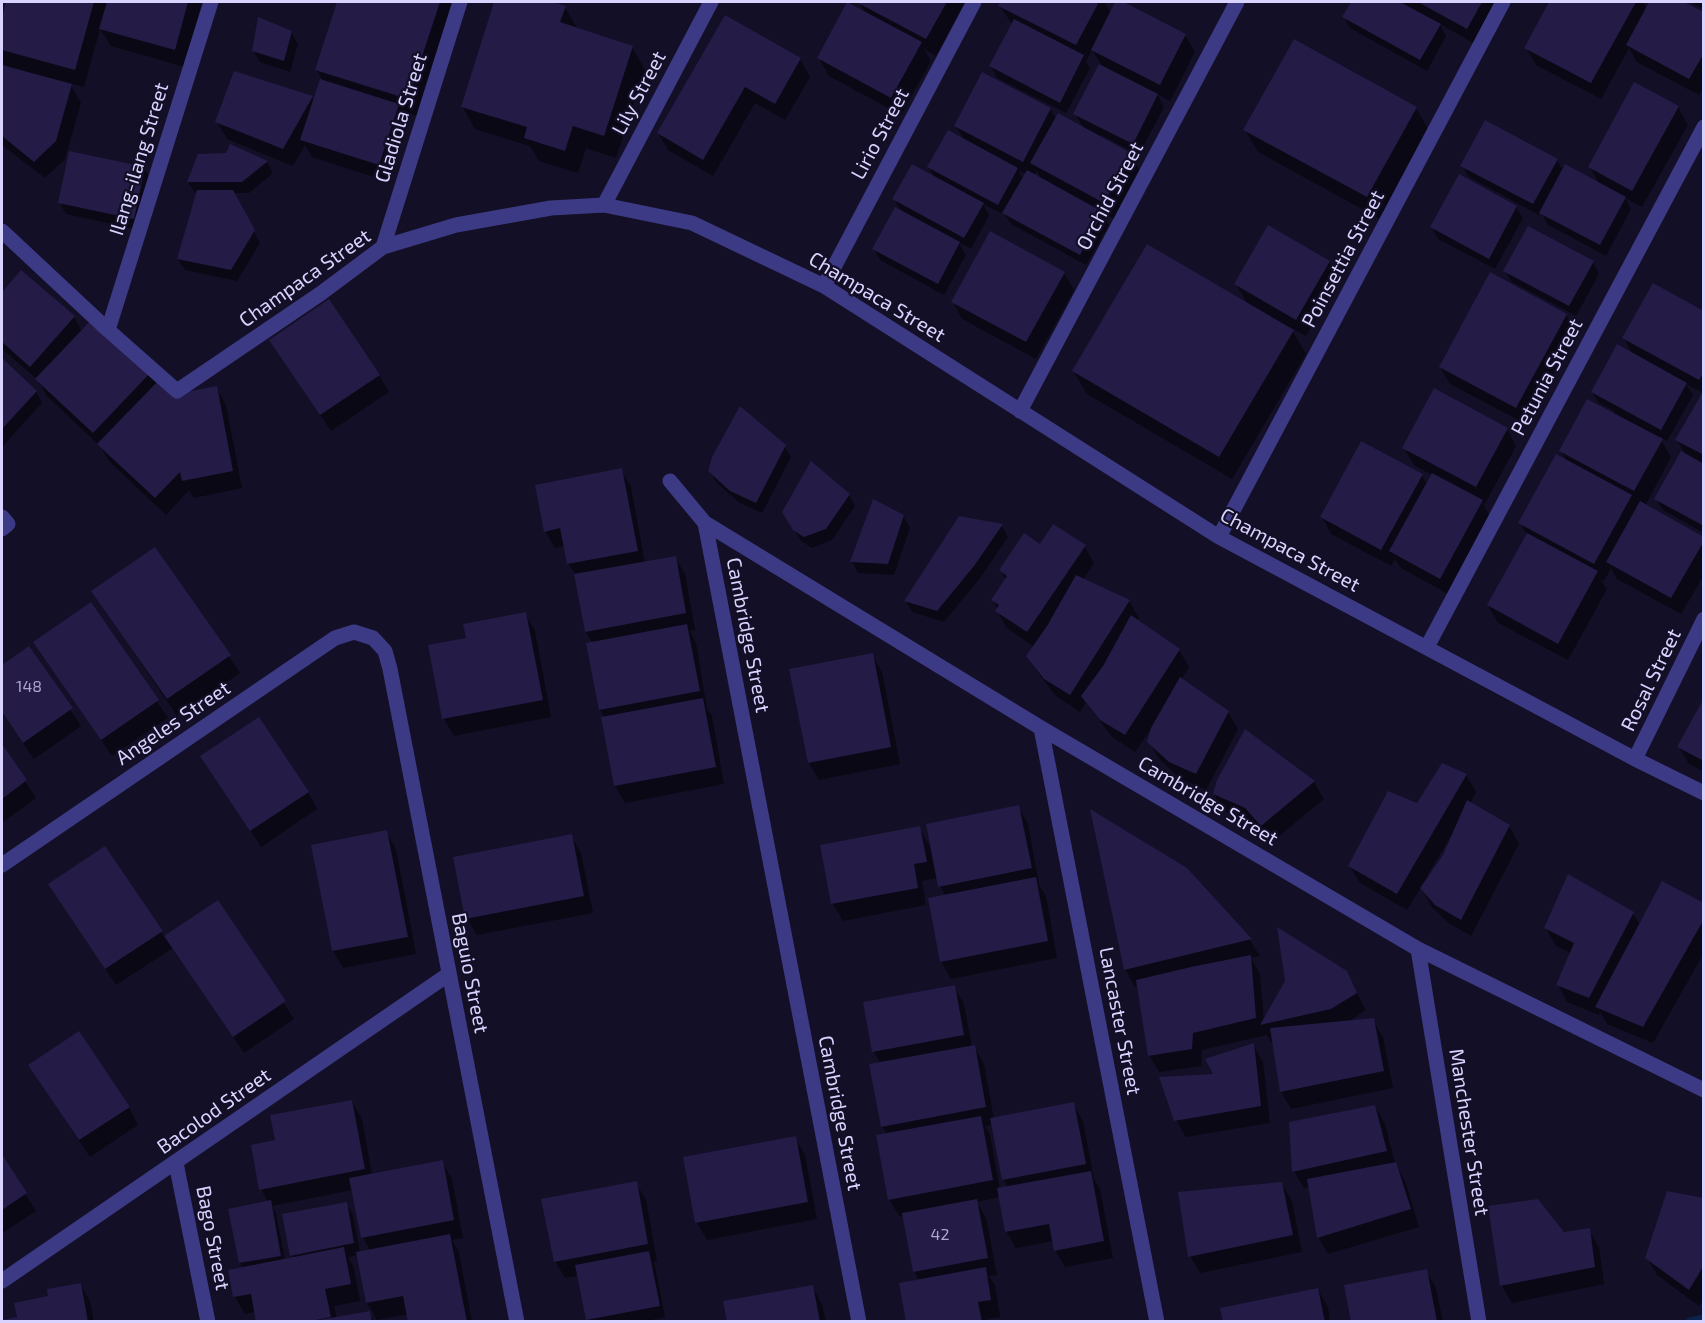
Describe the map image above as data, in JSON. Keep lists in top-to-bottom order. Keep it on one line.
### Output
{"streets":{"street":["Lily Street","Gladiola Street","Lirio Street","Ilang-ilang Street","Orchid Street","Poinsettia Street","Champaca Street","Petunia Street","Cambridge Street","Rosal Street","Angeles Street","Baguio Street","Lancaster Street","Bacolod Street","Manchester Street","Bago Street"]},"crossings":[["Lily Street","Champaca Street"],["Gladiola Street","Champaca Street"],["Lirio Street","Champaca Street"],["Ilang-ilang Street","Champaca Street"],["Orchid Street","Champaca Street"],["Poinsettia Street","Champaca Street"],["Champaca Street","Petunia Street"],["Champaca Street","Rosal Street"],["Cambridge Street","Lancaster Street"],["Cambridge Street","Manchester Street"],["Angeles Street","Baguio Street"],["Baguio Street","Bacolod Street"],["Bacolod Street","Bago Street"]],"house_numbers":["148","42"]}
